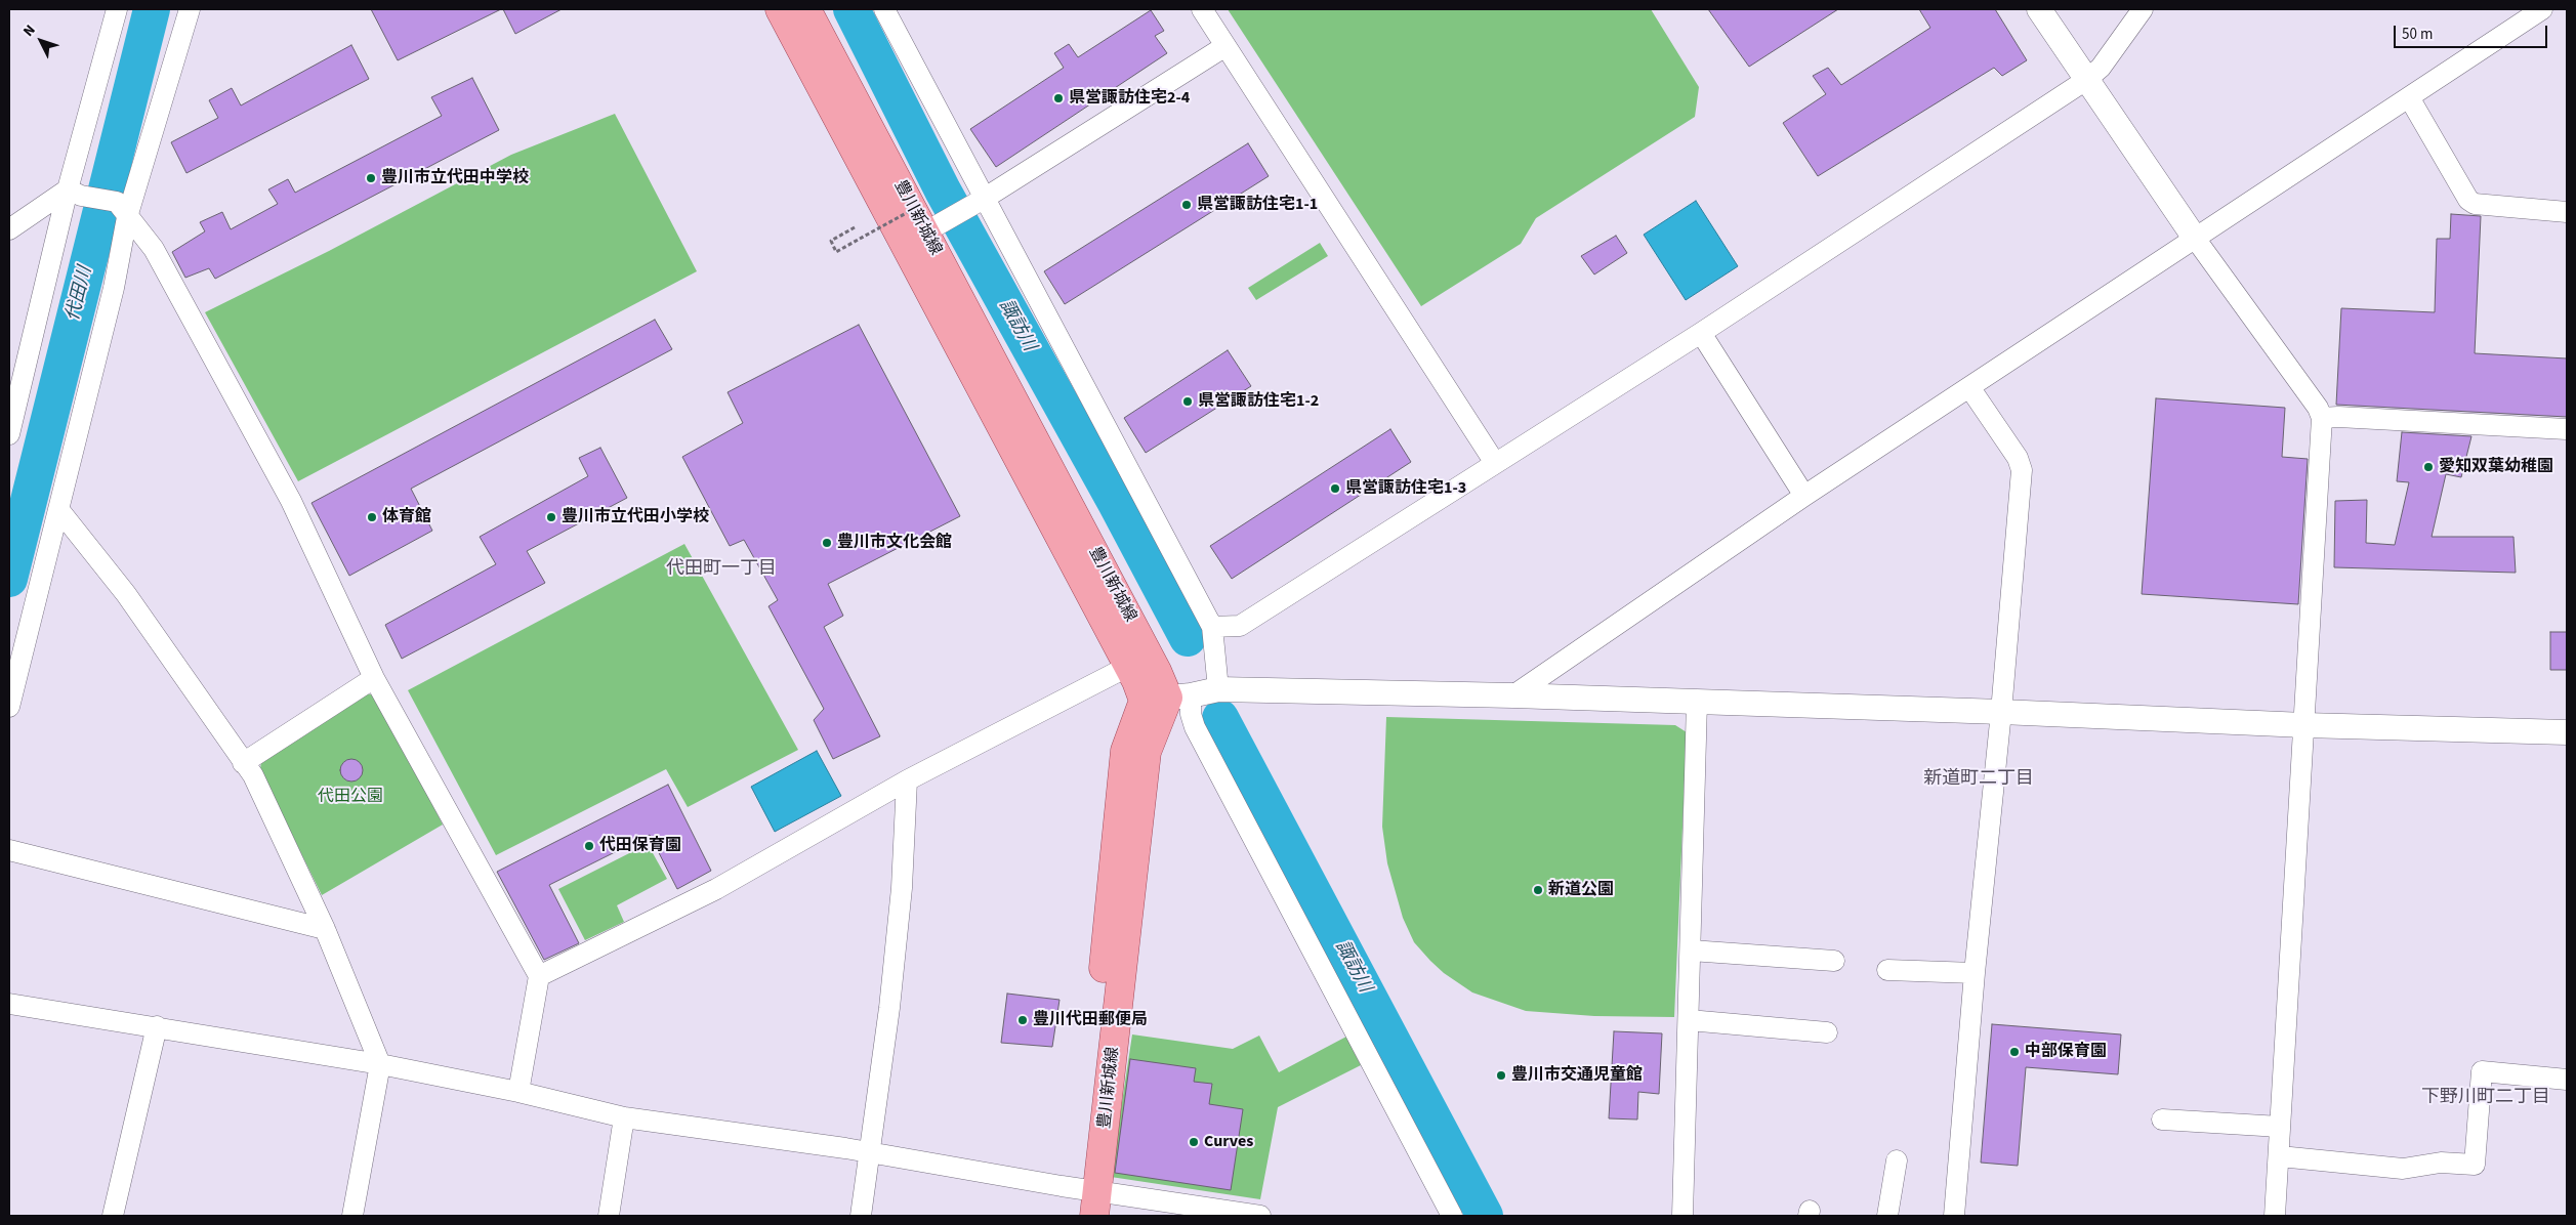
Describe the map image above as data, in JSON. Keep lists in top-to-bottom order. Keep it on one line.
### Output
{"streets":{"main road":["豊川新城線"]},"districts":["代田町一丁目","新道町二丁目","下野川町二丁目"],"water":["代田川","諏訪川"],"parks":["代田公園"],"places":["県営諏訪住宅2-4","豊川市立代田中学校","県営諏訪住宅1-1","県営諏訪住宅1-2","愛知双葉幼稚園","県営諏訪住宅1-3","体育館","豊川市立代田小学校","豊川市文化会館","代田保育園","新道公園","豊川代田郵便局","中部保育園","豊川市交通児童館","Curves"],"scale_bar":"50 m","north":"top left"}
